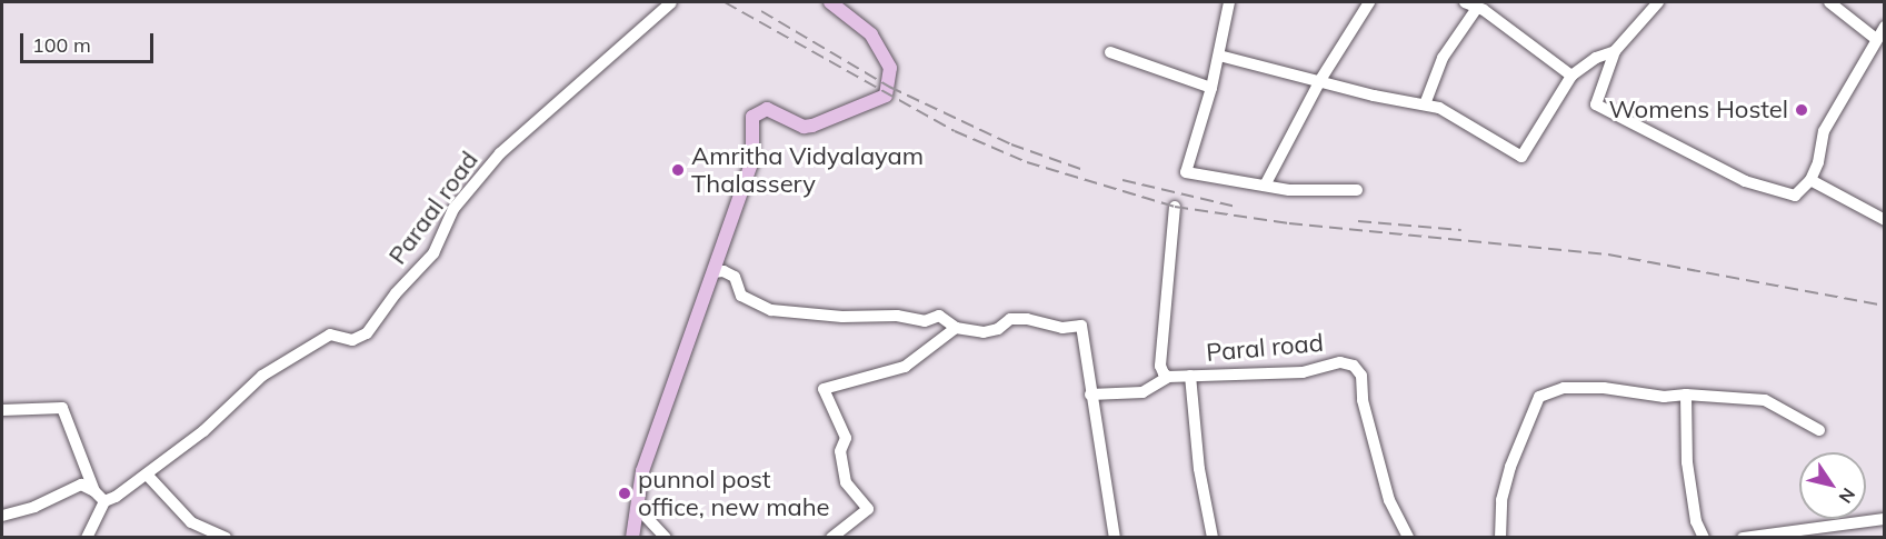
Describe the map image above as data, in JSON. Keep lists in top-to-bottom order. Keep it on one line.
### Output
{"streets":{"street":["Paraal road","Paral road"]},"places":["Womens Hostel","Amritha Vidyalayam Thalassery","punnol post office, new mahe"],"scale_bar":"100 m","north":"bottom right"}
